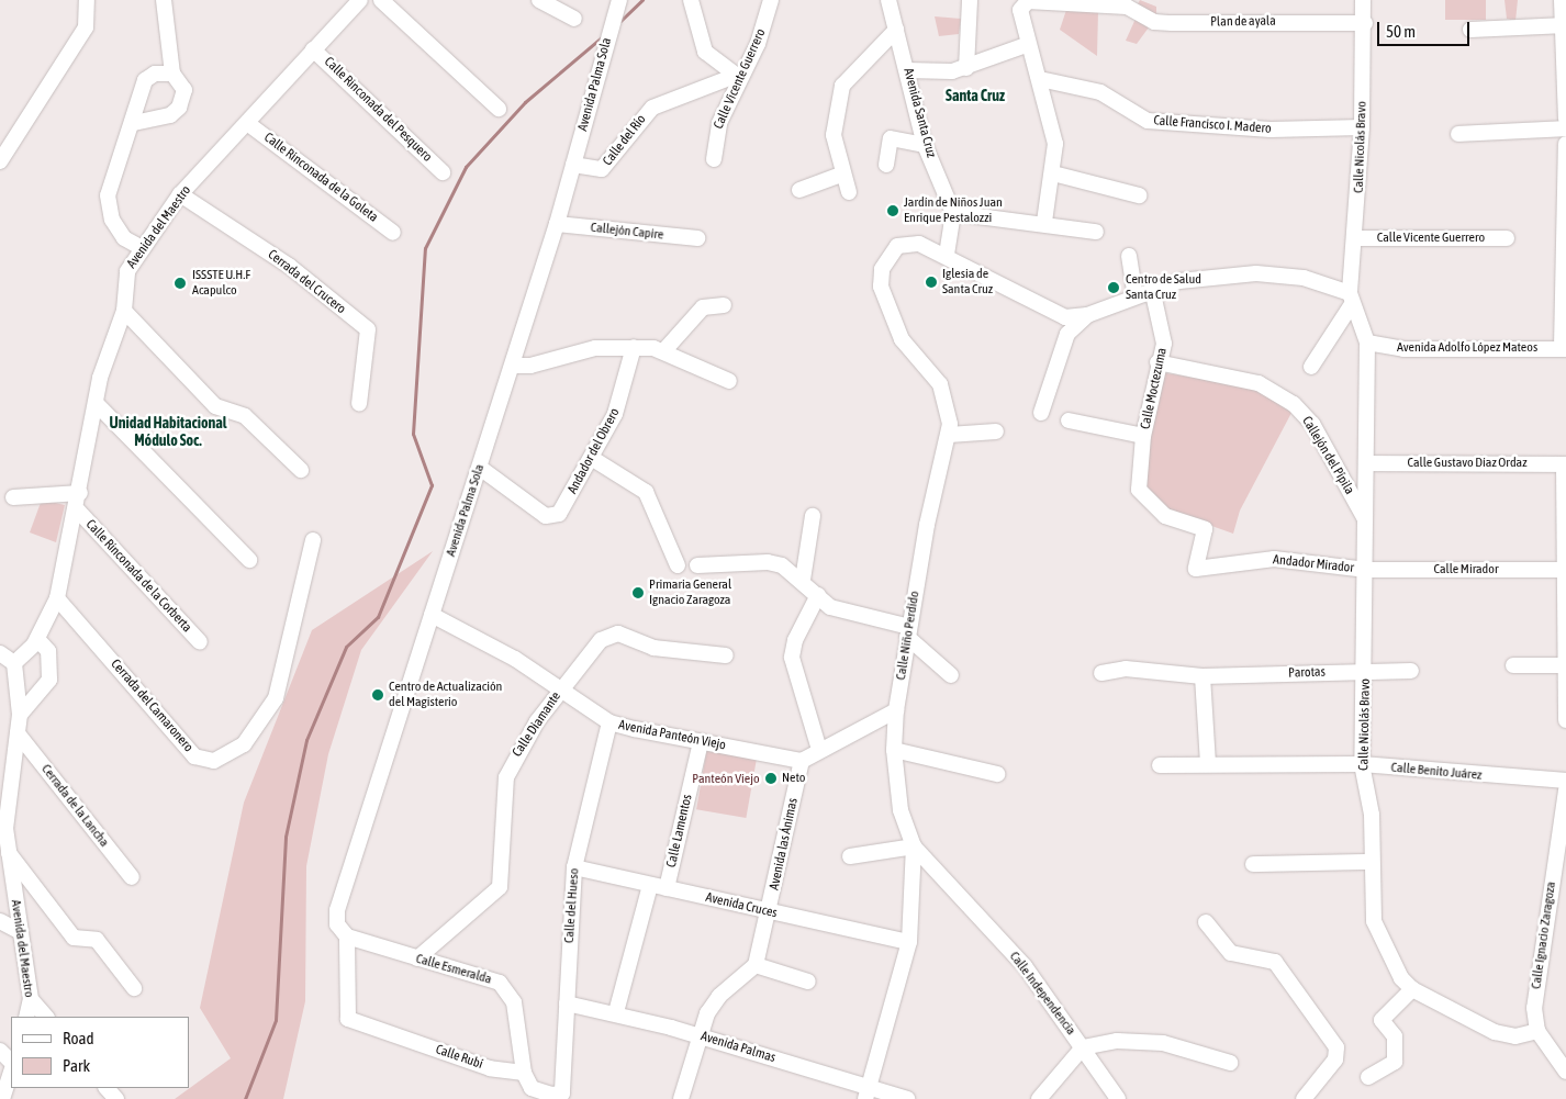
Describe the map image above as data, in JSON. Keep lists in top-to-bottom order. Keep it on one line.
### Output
{"streets":{"street":["Plan de ayala","Calle Vicente Guerrero","Avenida Palma Sola","Calle Rinconada del Pesquero","Avenida Santa Cruz","Calle Francisco I. Madero","Calle del Río","Calle Nicolás Bravo","Calle Rinconada de la Goleta","Avenida del Maestro","Callejón Capire","Cerrada del Crucero","Avenida Adolfo López Mateos","Calle Moctezuma","Andador del Obrero","Callejón del Pípila","Calle Gustavo Díaz Ordaz","Andador Mirador","Calle Mirador","Calle Rinconada de la Corberta","Calle Niño Perdido","Parotas","Cerrada del Camaronero","Calle Diamante","Avenida Panteón Viejo","Calle Benito Juárez","Cerrada de la Lancha","Calle Lamentos","Avenida las Ánimas","Calle del Hueso","Avenida Cruces","Calle Ignacio Zaragoza","Calle Esmeralda","Calle Independencia","Avenida Palmas","Calle Rubí"]},"crossings":[["Plan de ayala","Calle Nicolás Bravo"],["Calle Vicente Guerrero","Calle del Río"],["Calle Vicente Guerrero","Calle Nicolás Bravo"],["Avenida Palma Sola","Calle del Río"],["Avenida Palma Sola","Callejón Capire"],["Avenida Palma Sola","Andador del Obrero"],["Avenida Palma Sola","Avenida Panteón Viejo"],["Avenida Palma Sola","Calle Esmeralda"],["Avenida Palma Sola","Calle Rubí"],["Calle Rinconada del Pesquero","Avenida del Maestro"],["Calle Francisco I. Madero","Calle Nicolás Bravo"],["Calle Nicolás Bravo","Avenida Adolfo López Mateos"],["Calle Nicolás Bravo","Callejón del Pípila"],["Calle Nicolás Bravo","Calle Gustavo Díaz Ordaz"],["Calle Nicolás Bravo","Andador Mirador"],["Calle Nicolás Bravo","Calle Mirador"],["Calle Nicolás Bravo","Parotas"],["Calle Nicolás Bravo","Calle Benito Juárez"],["Calle Nicolás Bravo","Calle Ignacio Zaragoza"],["Calle Rinconada de la Goleta","Avenida del Maestro"],["Avenida del Maestro","Cerrada del Crucero"],["Avenida del Maestro","Calle Rinconada de la Corberta"],["Avenida del Maestro","Cerrada del Camaronero"],["Avenida del Maestro","Cerrada de la Lancha"],["Calle Moctezuma","Callejón del Pípila"],["Calle Moctezuma","Andador Mirador"],["Andador Mirador","Calle Mirador"],["Calle Niño Perdido","Avenida Cruces"],["Calle Niño Perdido","Calle Independencia"],["Calle Niño Perdido","Avenida Palmas"],["Calle Diamante","Avenida Panteón Viejo"],["Calle Diamante","Calle Esmeralda"],["Avenida Panteón Viejo","Calle Lamentos"],["Avenida Panteón Viejo","Avenida las Ánimas"],["Avenida Panteón Viejo","Calle del Hueso"],["Calle Lamentos","Avenida Cruces"],["Avenida las Ánimas","Avenida Cruces"],["Calle del Hueso","Avenida Cruces"],["Calle del Hueso","Calle Esmeralda"],["Calle del Hueso","Avenida Palmas"],["Calle del Hueso","Calle Rubí"],["Calle Esmeralda","Calle Rubí"]],"districts":["Santa Cruz","Unidad Habitacional Módulo Soc."],"parks":["Panteón Viejo"],"places":["Jardín de Niños Juan Enrique Pestalozzi","Iglesia de Santa Cruz","ISSSTE U.H.F Acapulco","Centro de Salud Santa Cruz","Primaria General Ignacio Zaragoza","Centro de Actualización del Magisterio","Neto"],"legend":["Road","Park"],"scale_bar":"50 m"}
